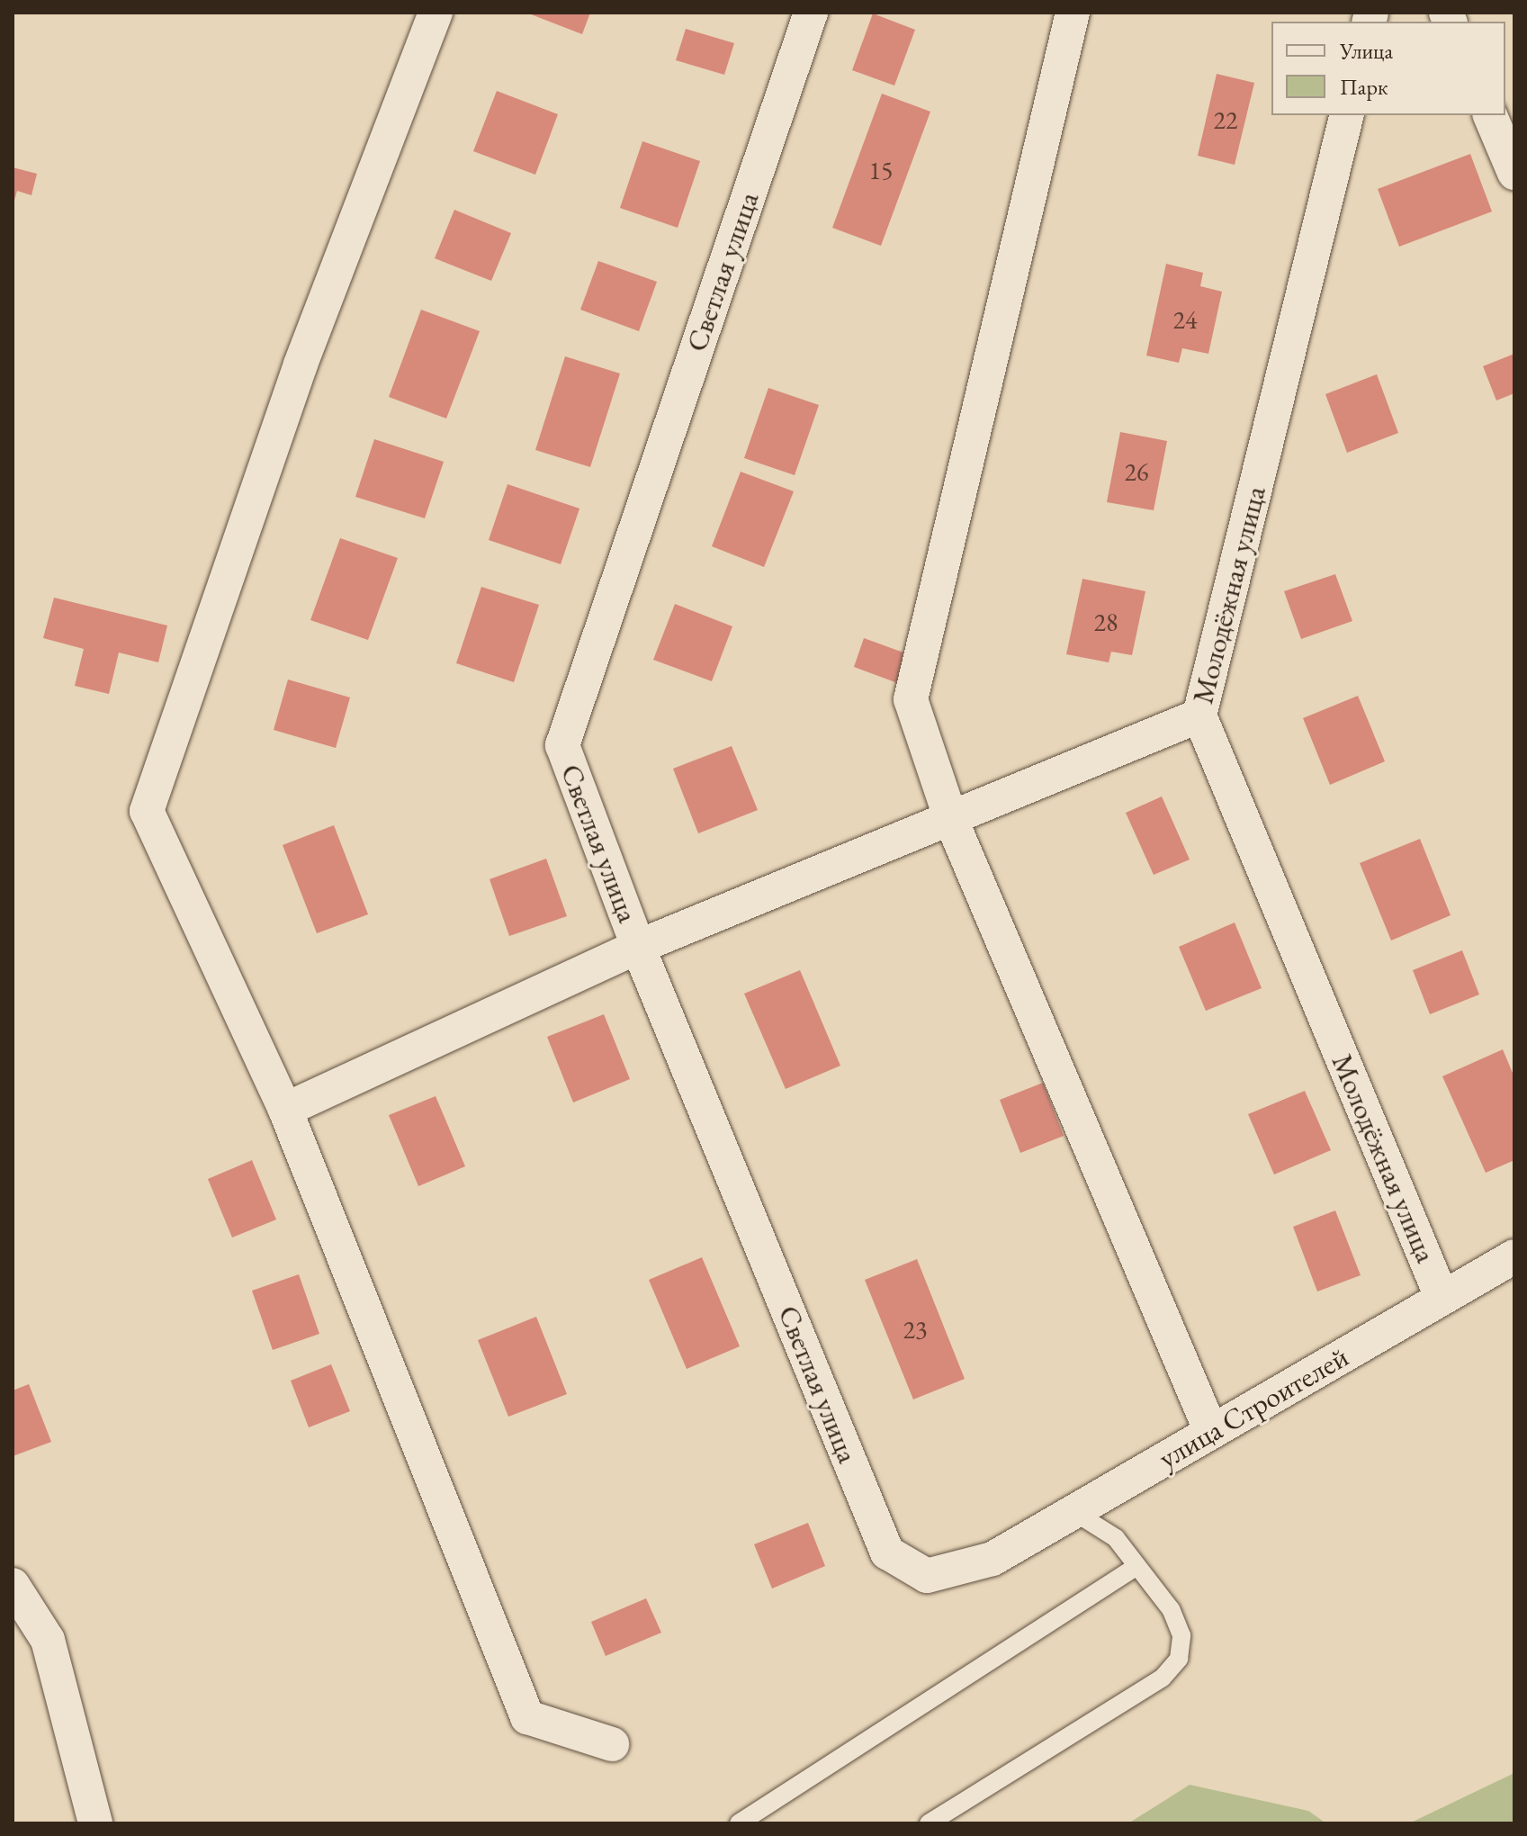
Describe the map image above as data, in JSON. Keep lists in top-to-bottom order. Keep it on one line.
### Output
{"streets":{"street":["Светлая улица","Молодёжная улица","улица Строителей"]},"crossings":[["Светлая улица","улица Строителей"],["Молодёжная улица","улица Строителей"]],"house_numbers":["22","15","24","26","28","23"],"legend":["Улица","Парк"]}
